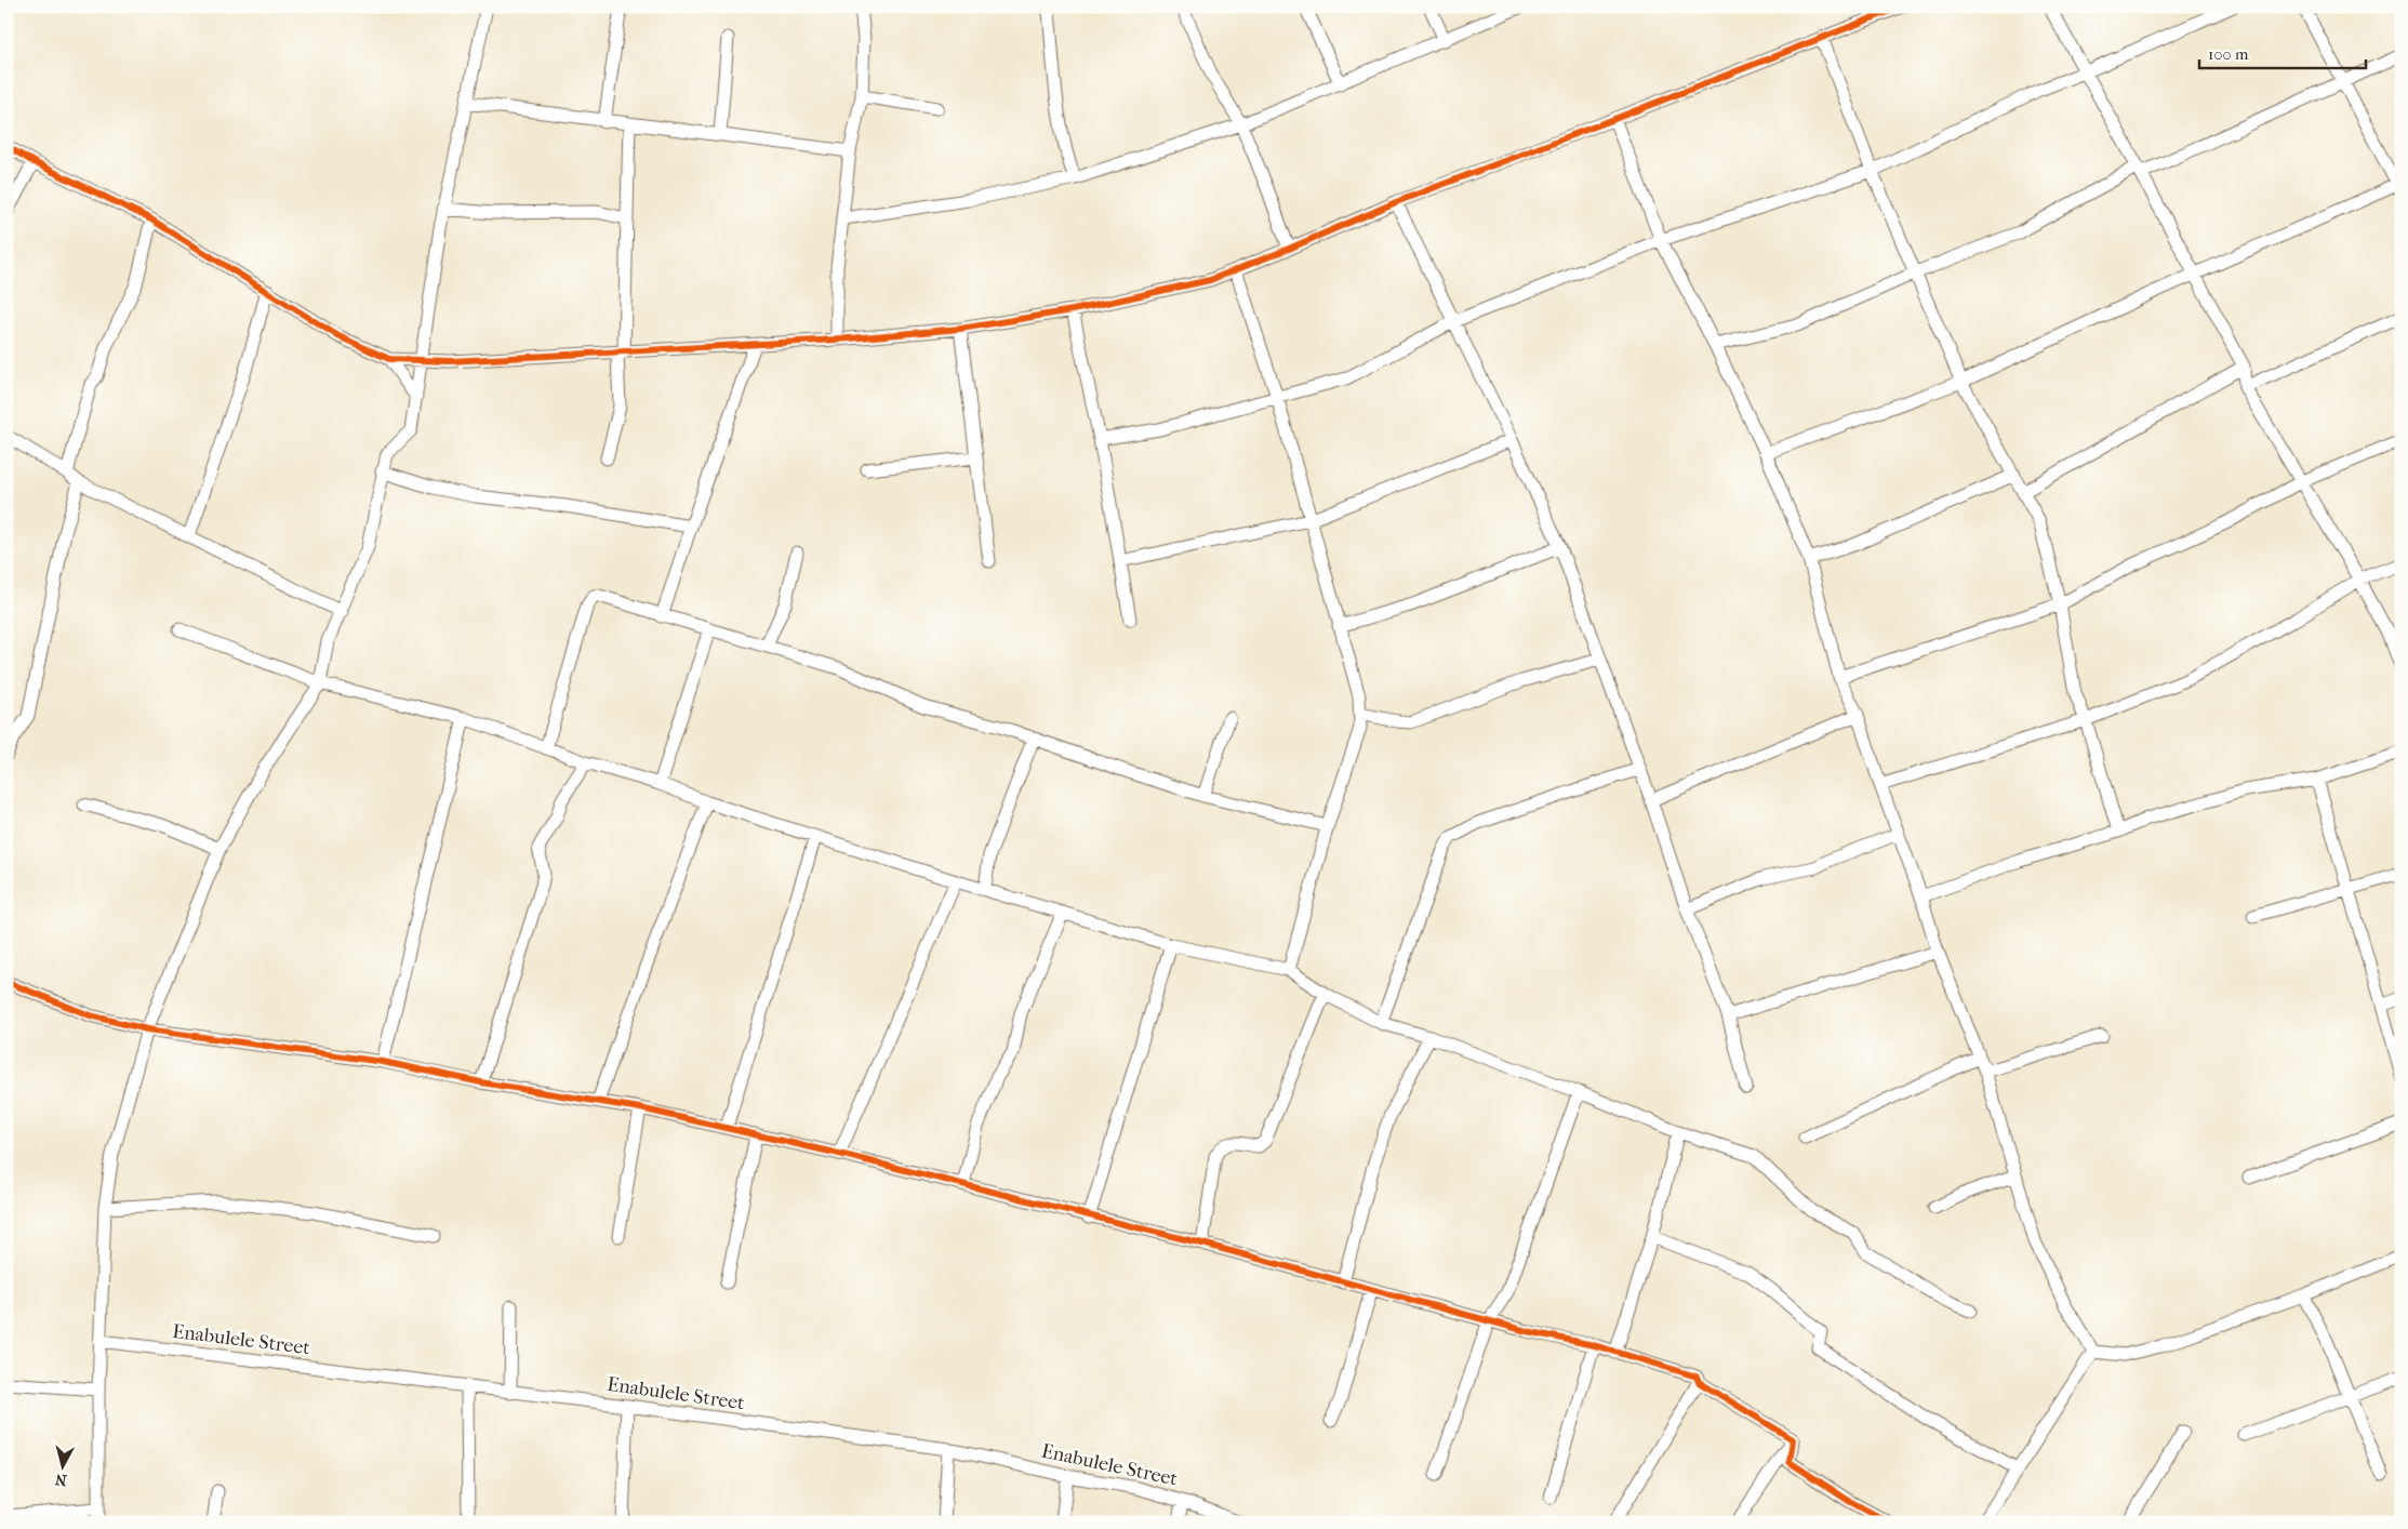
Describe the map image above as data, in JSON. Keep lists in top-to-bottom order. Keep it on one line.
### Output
{"streets":{"street":["Enabulele Street"]},"scale_bar":"100 m","north":"bottom"}
